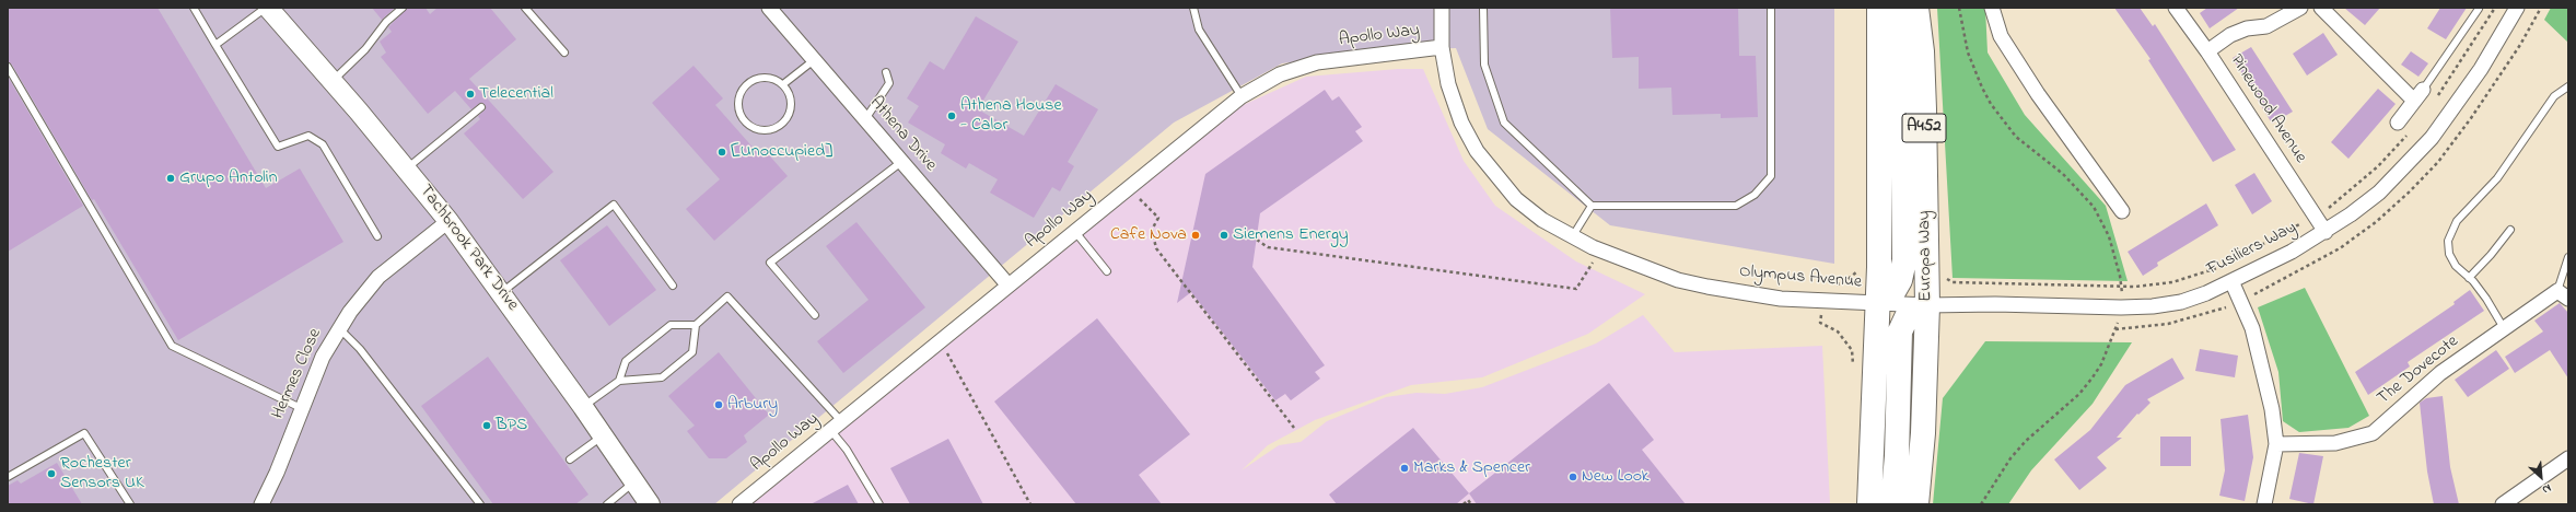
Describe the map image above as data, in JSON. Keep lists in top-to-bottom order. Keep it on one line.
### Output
{"streets":{"highway":["A452","Europa Way"],"street":["Apollo Way","Pinewood Avenue","Athena Drive","Tachbrook Park Drive","Fusiliers Way","Olympus Avenue","The Dovecote","Hermes Close"]},"crossings":[["Apollo Way","Athena Drive"],["Apollo Way","Olympus Avenue"],["Pinewood Avenue","Fusiliers Way"],["A452","Fusiliers Way"],["A452","Olympus Avenue"],["Tachbrook Park Drive","Hermes Close"],["Fusiliers Way","Europa Way"],["Fusiliers Way","Olympus Avenue"]],"places":["Telecential","Athena House - Calor","[Unoccupied]","Grupo Antolin","Cafe Nova","Siemens Energy","Arbury","BPS","Marks & Spencer","Rochester Sensors UK","New Look"],"north":"bottom right"}
